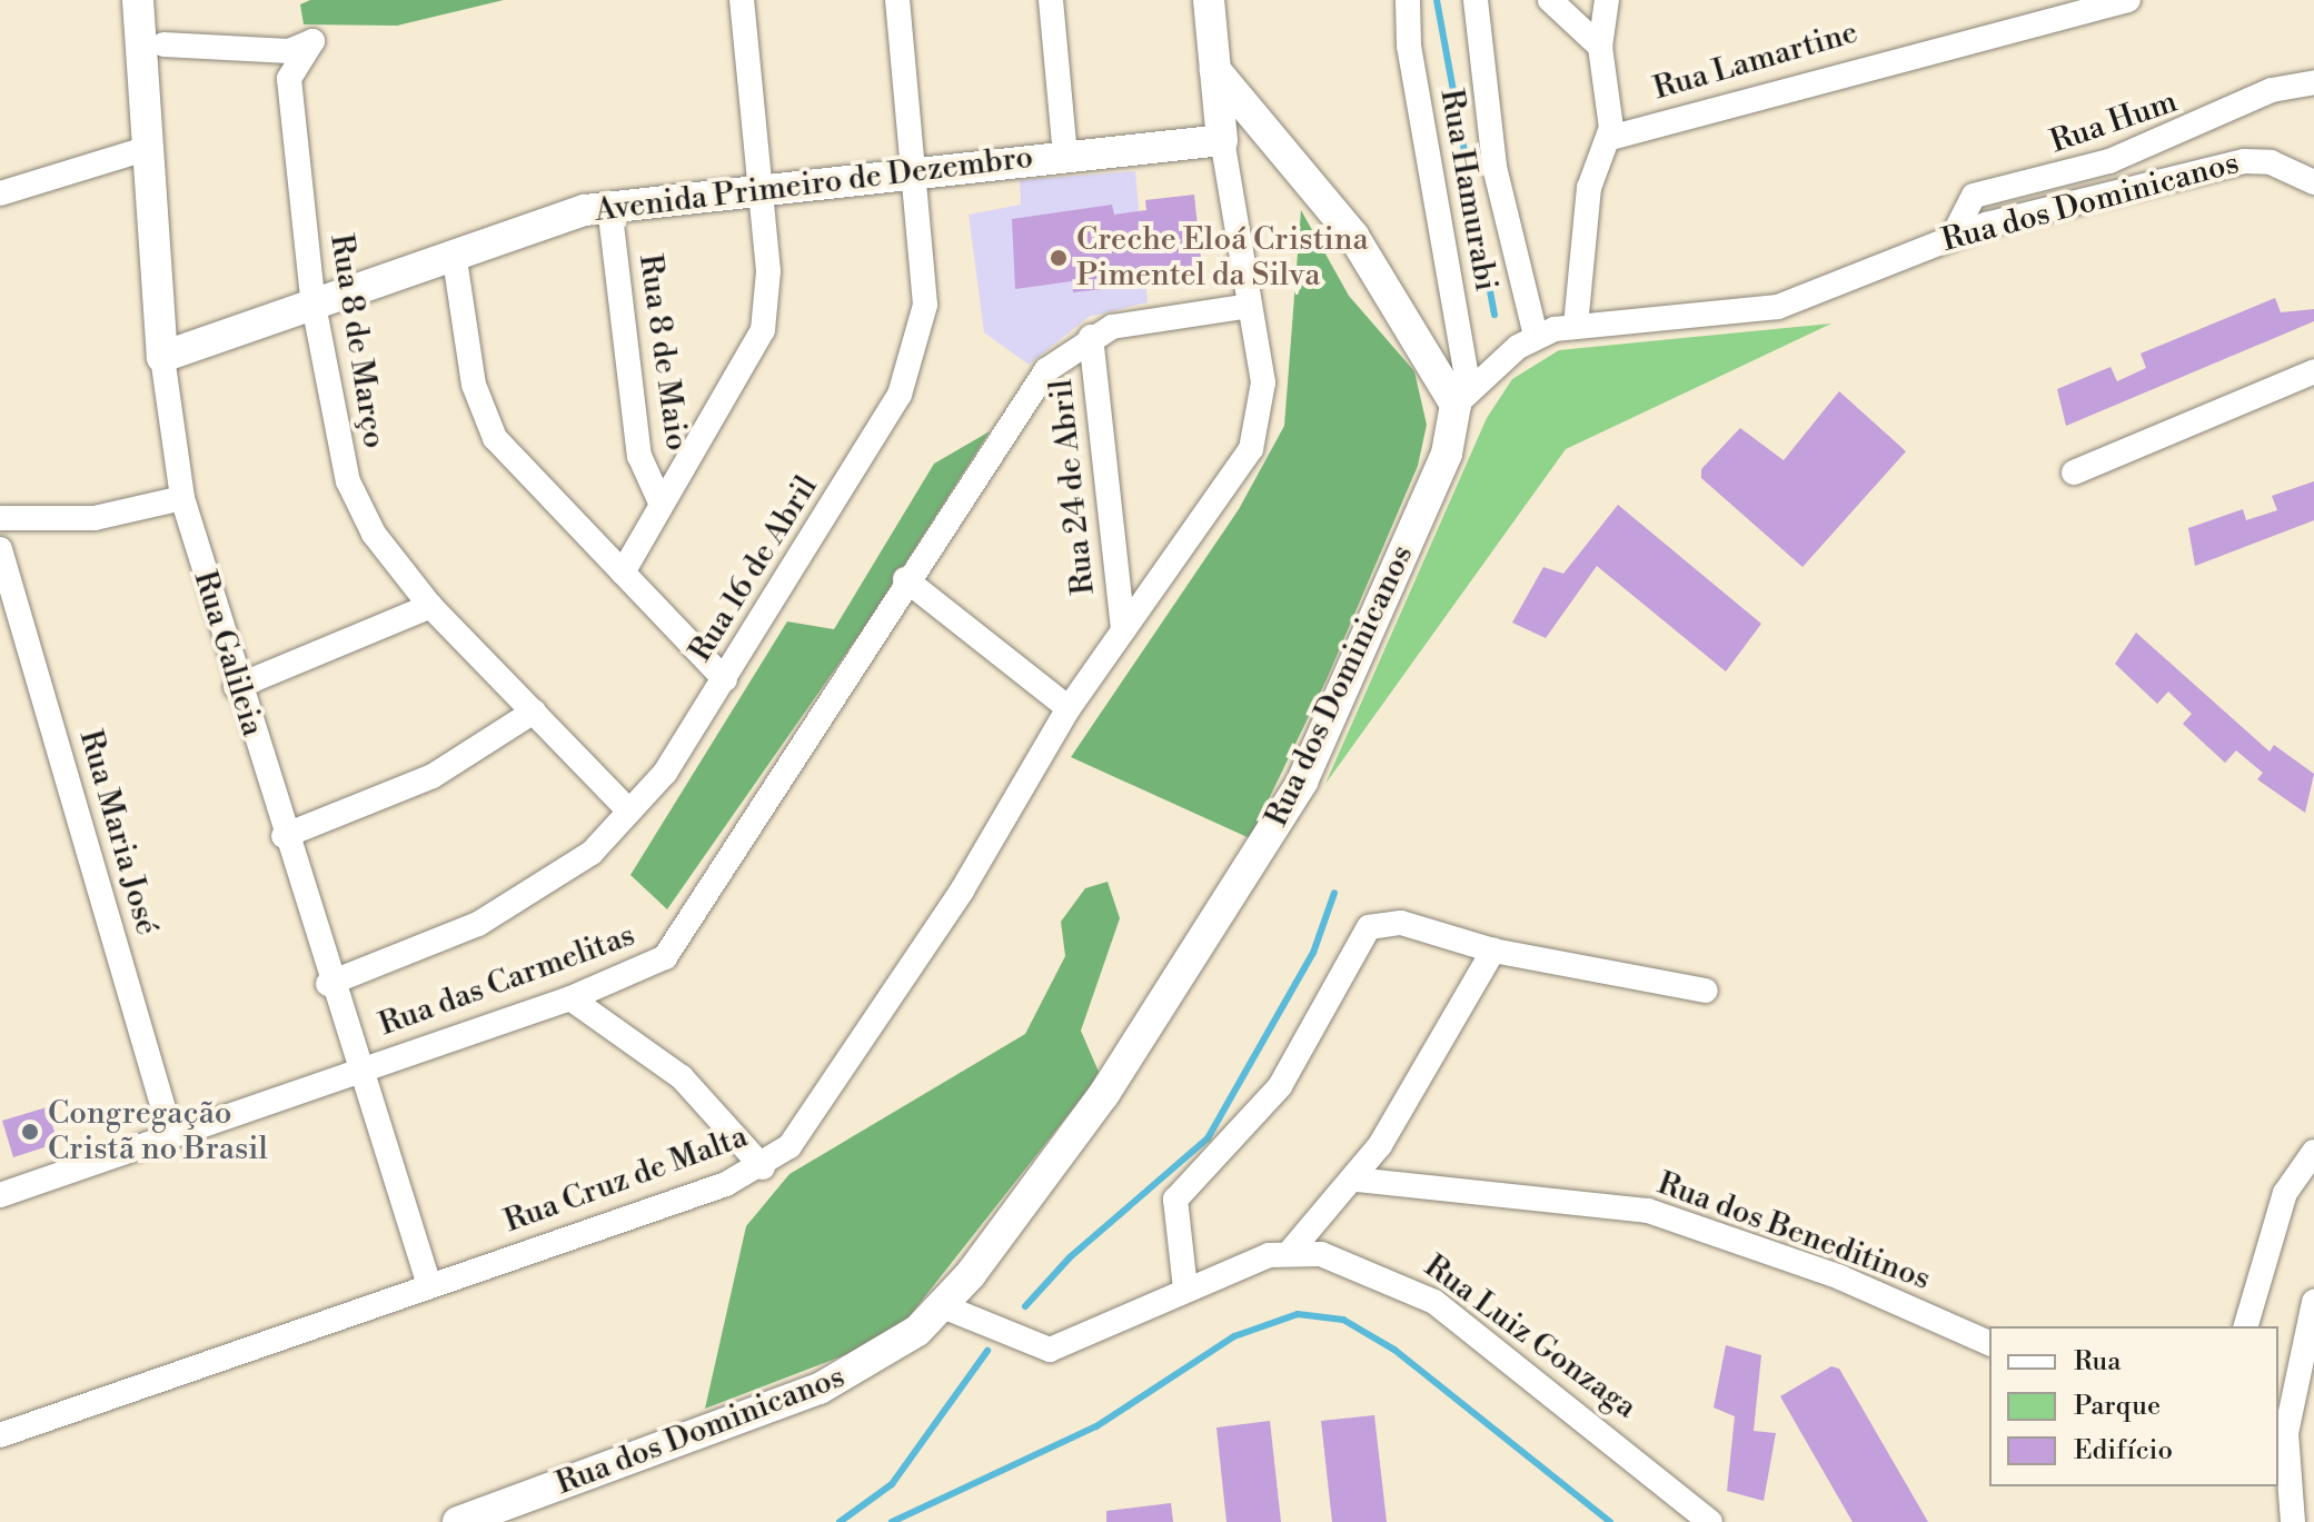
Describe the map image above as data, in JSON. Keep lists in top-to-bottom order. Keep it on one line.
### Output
{"streets":{"street":["Rua Lamartine","Rua Hum","Avenida Primeiro de Dezembro","Rua Hamurabi","Rua dos Dominicanos","Rua 8 de Março","Rua 8 de Maio","Rua 24 de Abril","Rua 16 de Abril","Rua Galileia","Rua Maria José","Rua das Carmelitas","Rua Cruz de Malta","Rua dos Beneditinos","Rua Luiz Gonzaga"]},"crossings":[["Rua Hum","Rua dos Dominicanos"],["Avenida Primeiro de Dezembro","Rua 8 de Março"],["Avenida Primeiro de Dezembro","Rua 8 de Maio"],["Avenida Primeiro de Dezembro","Rua 16 de Abril"],["Avenida Primeiro de Dezembro","Rua Galileia"],["Avenida Primeiro de Dezembro","Rua Cruz de Malta"],["Rua Hamurabi","Rua dos Dominicanos"],["Rua 8 de Março","Rua 16 de Abril"],["Rua 24 de Abril","Rua das Carmelitas"],["Rua 24 de Abril","Rua Cruz de Malta"],["Rua 16 de Abril","Rua Galileia"],["Rua Galileia","Rua das Carmelitas"],["Rua Galileia","Rua Cruz de Malta"],["Rua Maria José","Rua das Carmelitas"]],"places":["Creche Eloá Cristina Pimentel da Silva","Congregação Cristã no Brasil"],"legend":["Rua","Parque","Edifício"]}
